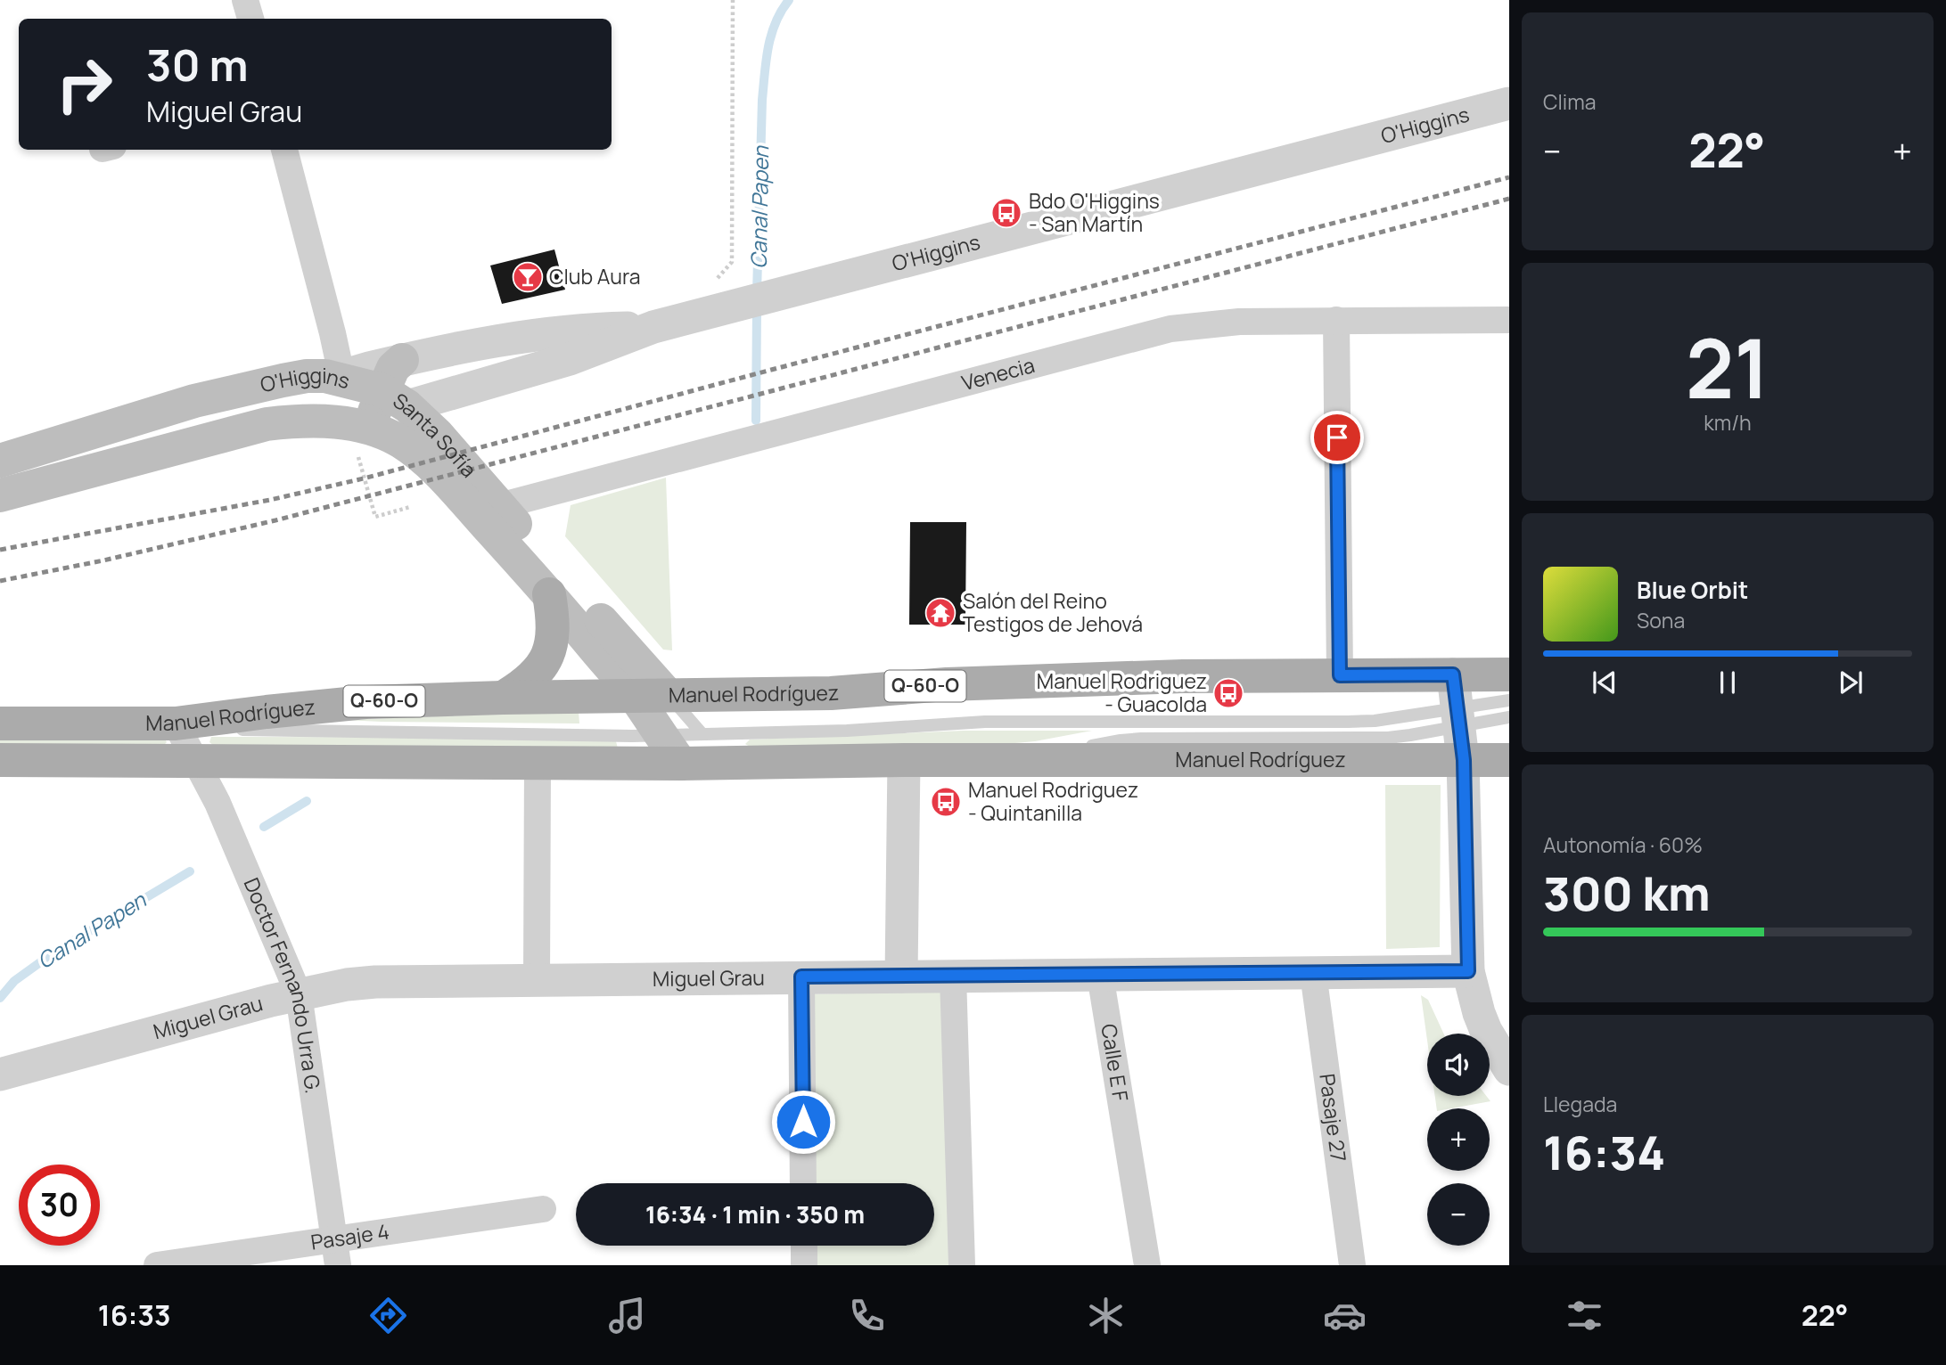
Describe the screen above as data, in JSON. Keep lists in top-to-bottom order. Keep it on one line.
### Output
{"streets":{"main road":["O'Higgins","Santa Sofía","Q-60-O","Manuel Rodríguez"],"street":["Venecia","Miguel Grau","Doctor Fernando Urra G.","Calle E F","Pasaje 27","Pasaje 4"]},"crossings":[["O'Higgins","Santa Sofía"],["Venecia","Santa Sofía"],["Santa Sofía","Manuel Rodríguez"],["Manuel Rodríguez","Doctor Fernando Urra G."],["Miguel Grau","Doctor Fernando Urra G."],["Miguel Grau","Calle E F"],["Miguel Grau","Pasaje 27"],["Doctor Fernando Urra G.","Pasaje 4"]],"water":["Canal Papen"],"places":{"bus stop":["Bdo O'Higgins - San Martín","Manuel Rodriguez - Guacolda","Manuel Rodriguez - Quintanilla"],"bar":["Club Aura"],"temple":["Salón del Reino Testigos de Jehová"]},"page":{"tile":["Clima",["21","km/h"],["Autonomía · 60%","300 km"],["Llegada","16:34"]],"turn":["30 m","Miguel Grau"],"heat":["−","22°","+"],"song":["Blue Orbit","Sona"],"map_buttons":["+","−"],"limit":"30","trip":"16:34 · 1 min · 350 m","tabs":["16:33","22°"]}}
